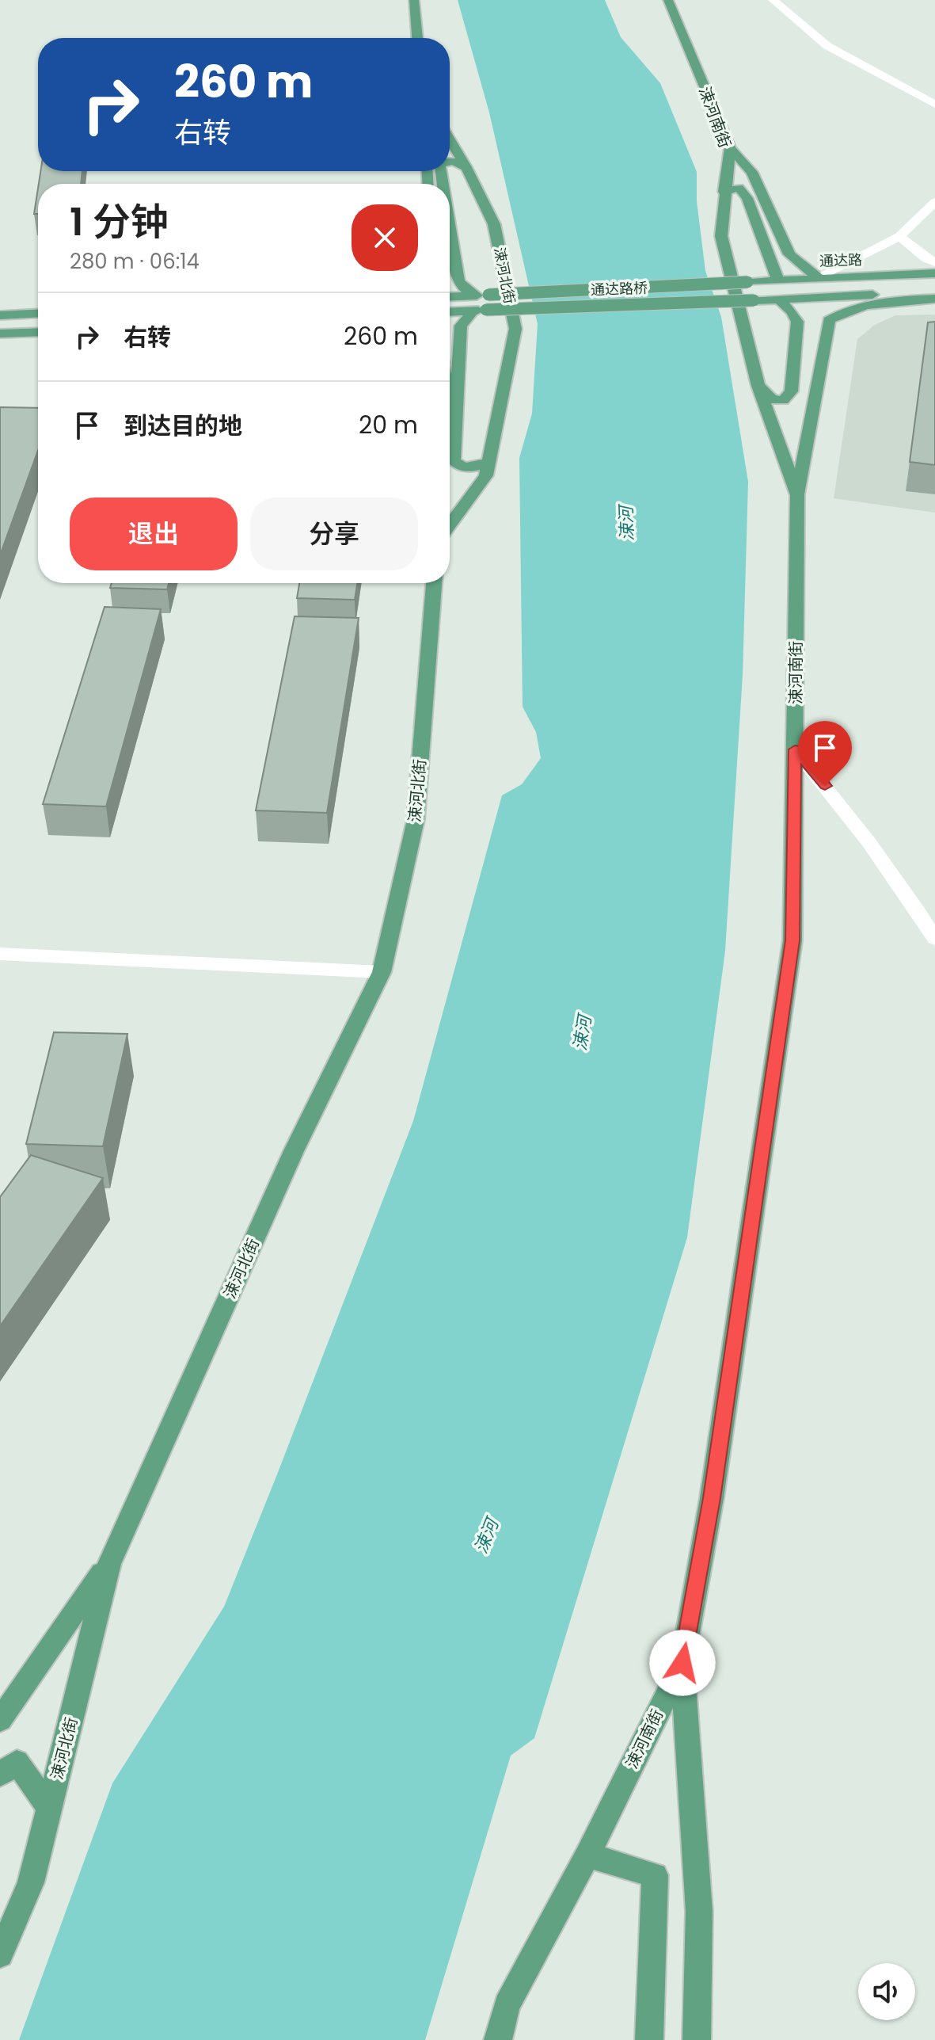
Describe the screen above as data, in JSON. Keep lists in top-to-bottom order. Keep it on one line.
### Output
{"streets":{"main road":["涑河南街","通达路","涑河北街","通达路桥"]},"crossings":[["通达路","通达路桥"]],"water":["涑河"],"page":{"turn":["260 m","右转"],"heading":["1 分钟","280 m · 06:14"],"list":[{"name":"右转","value":"260 m"},{"name":"到达目的地","value":"20 m"}],"buttons":["退出","分享"]}}
